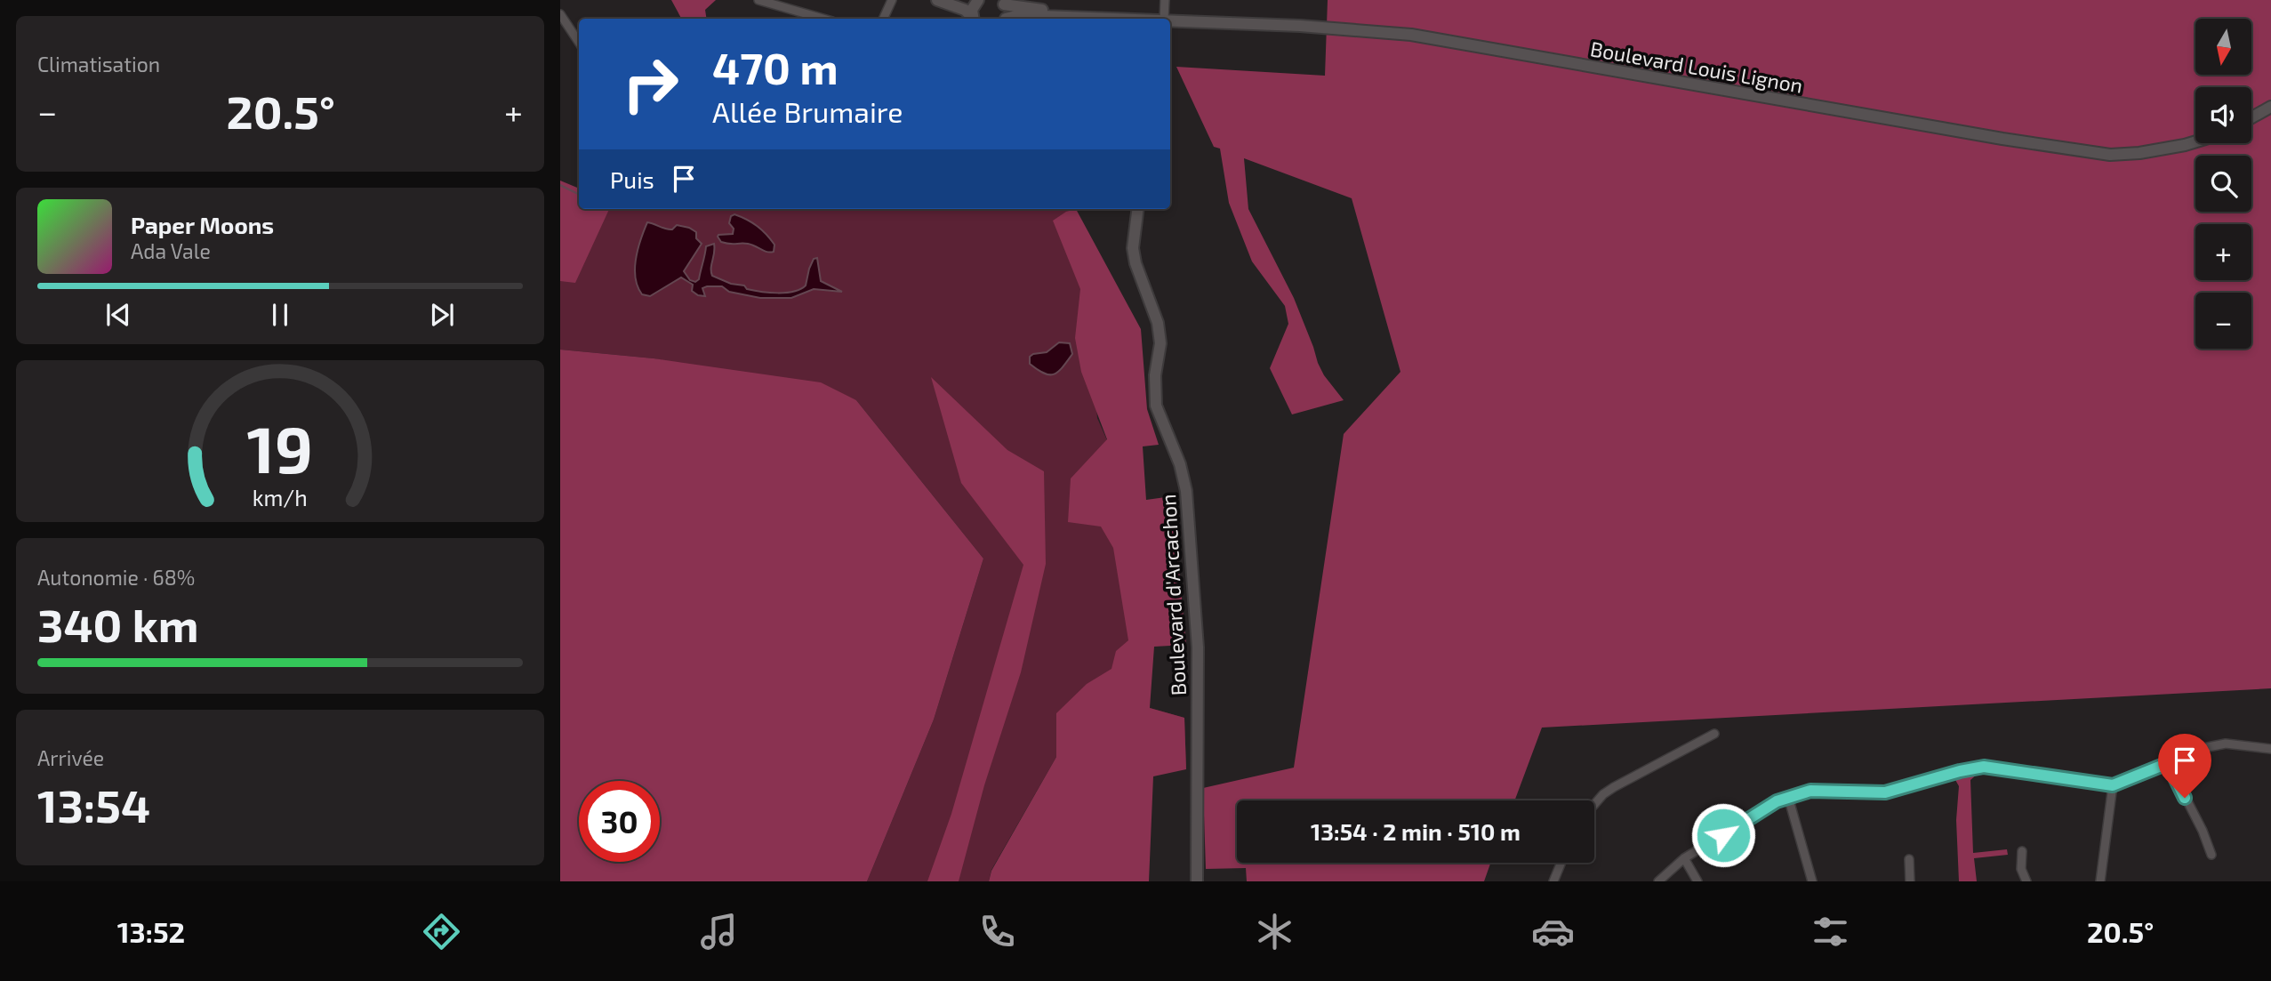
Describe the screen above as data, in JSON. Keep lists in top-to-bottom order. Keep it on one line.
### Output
{"streets":{"main road":["Boulevard Louis Lignon","Boulevard d'Arcachon"]},"north":"bottom","page":{"tile":["Climatisation",["Autonomie · 68%","340 km"],["Arrivée","13:54"]],"map_buttons":["+","−"],"turn":["470 m","Allée Brumaire"],"heat":["−","20.5°","+"],"then":"Puis","song":["Paper Moons","Ada Vale"],"limit":"30","trip":"13:54 · 2 min · 510 m","tabs":["13:52","20.5°"],"gauge":["19","km/h"]}}
